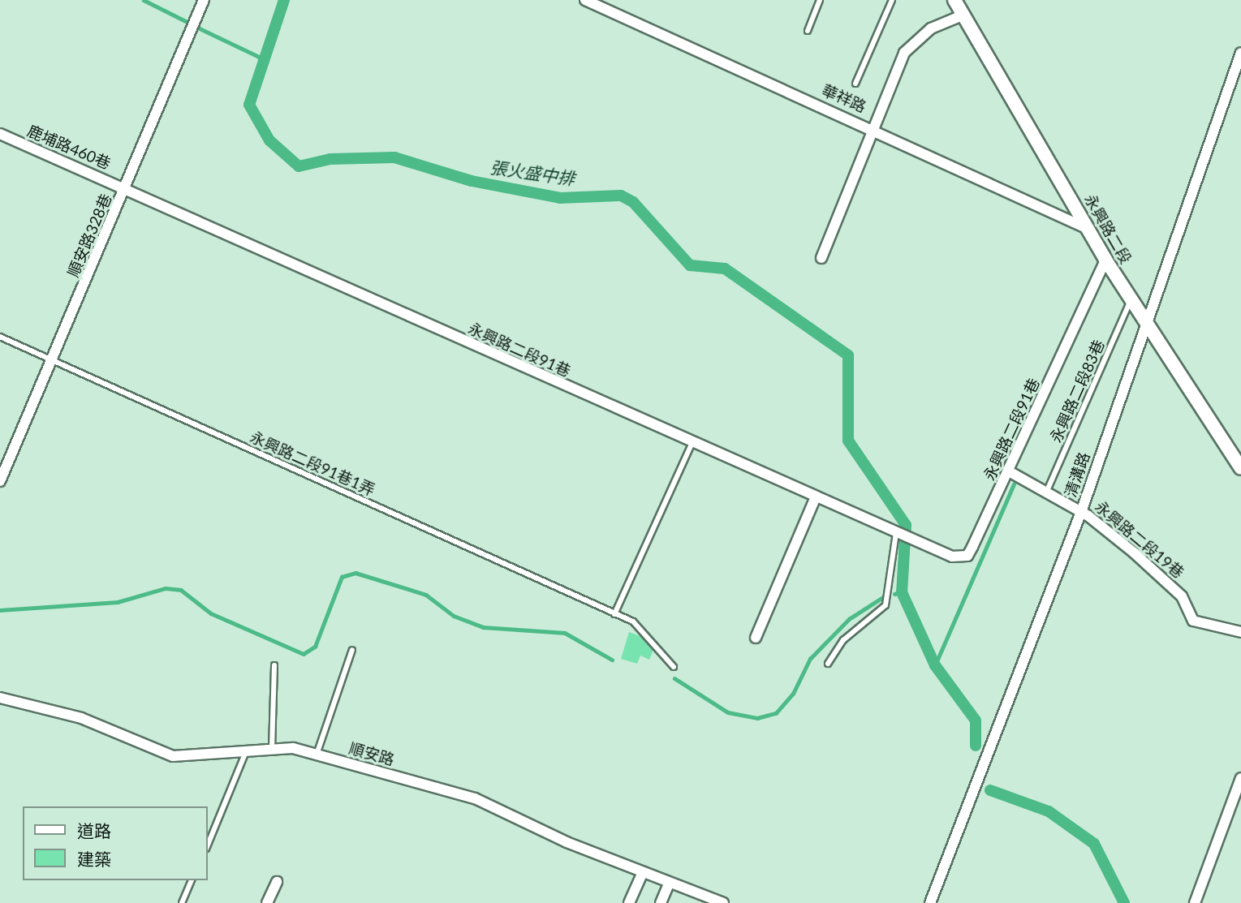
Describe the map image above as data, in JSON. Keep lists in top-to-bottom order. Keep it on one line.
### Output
{"streets":{"street":["華祥路","鹿埔路460巷","永興路二段","順安路328巷","永興路二段91巷","清溝路","永興路二段19巷","順安路"],"lane":["永興路二段83巷","永興路二段91巷1弄"]},"crossings":[["華祥路","永興路二段"],["鹿埔路460巷","順安路328巷"],["鹿埔路460巷","永興路二段91巷"],["永興路二段","永興路二段91巷"],["永興路二段","永興路二段83巷"],["永興路二段","清溝路"],["順安路328巷","永興路二段91巷"],["順安路328巷","永興路二段91巷1弄"],["永興路二段91巷","永興路二段19巷"],["永興路二段83巷","永興路二段19巷"],["清溝路","永興路二段19巷"]],"water":["張火盛中排"],"legend":["道路","建築"]}
